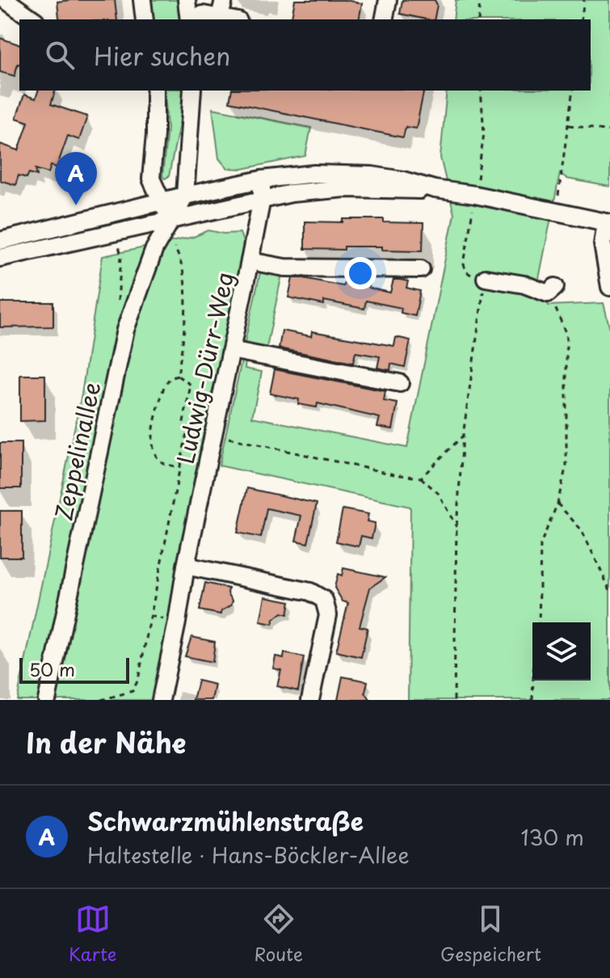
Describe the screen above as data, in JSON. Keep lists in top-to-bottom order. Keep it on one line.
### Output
{"streets":{"street":["Ludwig-Dürr-Weg","Zeppelinallee"]},"scale_bar":"50 m","page":{"search":"Hier suchen","pins":"A","scale":"50 m","heading":"In der Nähe","list":[{"mark":"A","name":"Schwarzmühlenstraße","note":"Haltestelle · Hans-Böckler-Allee","value":"130 m"}],"nav":["Karte","Route","Gespeichert"]}}
